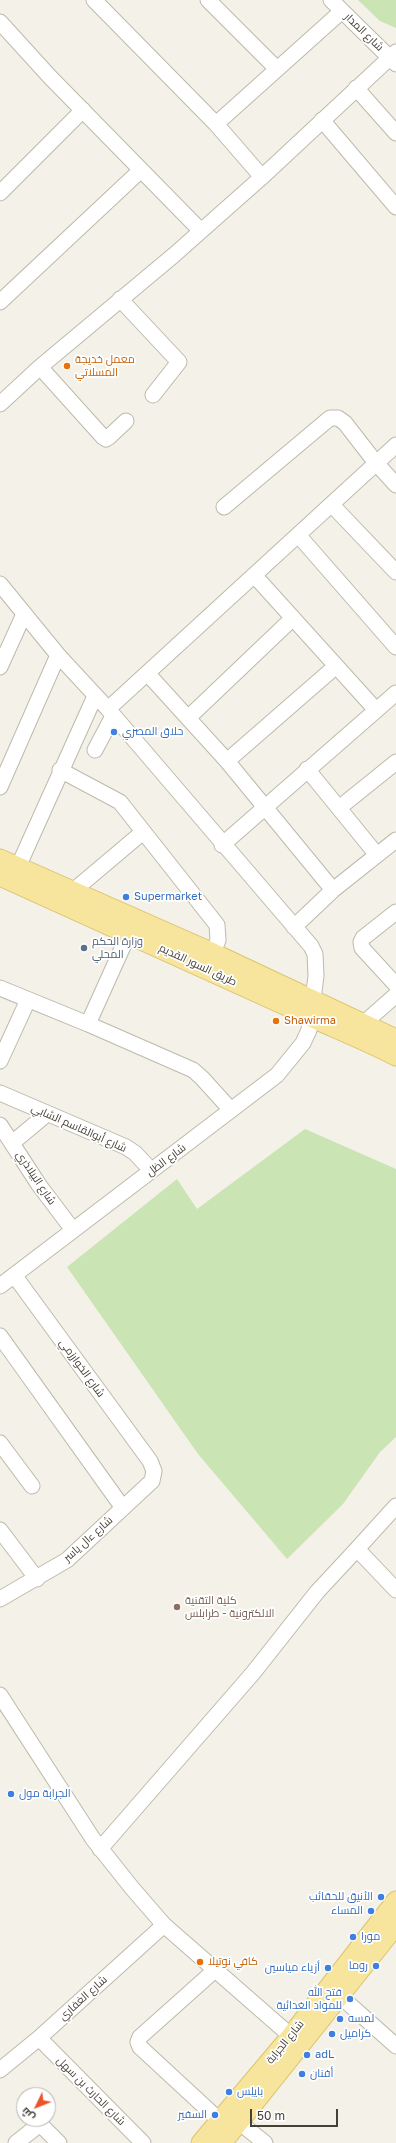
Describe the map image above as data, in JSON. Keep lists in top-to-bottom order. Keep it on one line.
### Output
{"streets":{"main road":["طريق السور القديم","شارع الجرابة"],"street":["شارع المدار","شارع أبوالقاسم الشابي","شارع الظل","شارع البيلاذري","شارع الخوارزمي","شارع ءال ياسر","شارع الغفاري","شارع الحارث بن سهل"]},"crossings":[["طريق السور القديم","شارع الظل"],["شارع أبوالقاسم الشابي","شارع الظل"],["شارع الظل","شارع البيلاذري"],["شارع الظل","شارع الخوارزمي"],["شارع الخوارزمي","شارع ءال ياسر"],["شارع الغفاري","شارع الحارث بن سهل"]],"places":["معمل خديجة المسلاتي","حلاق المصري","Supermarket","وزارة الحكم المحلي","Shawirma","كلية التقنية الالكترونية - طرابلس","الجرابة مول","الأنيق للحقائب","المساء","مورا","كافي نوتيلا","روما","أزياء مياسين","فتح الله للمواد الغدائية","لمسه","كراميل","adL","أفنان","بايلِس","السفير"],"scale_bar":"50 m","north":"bottom left"}
